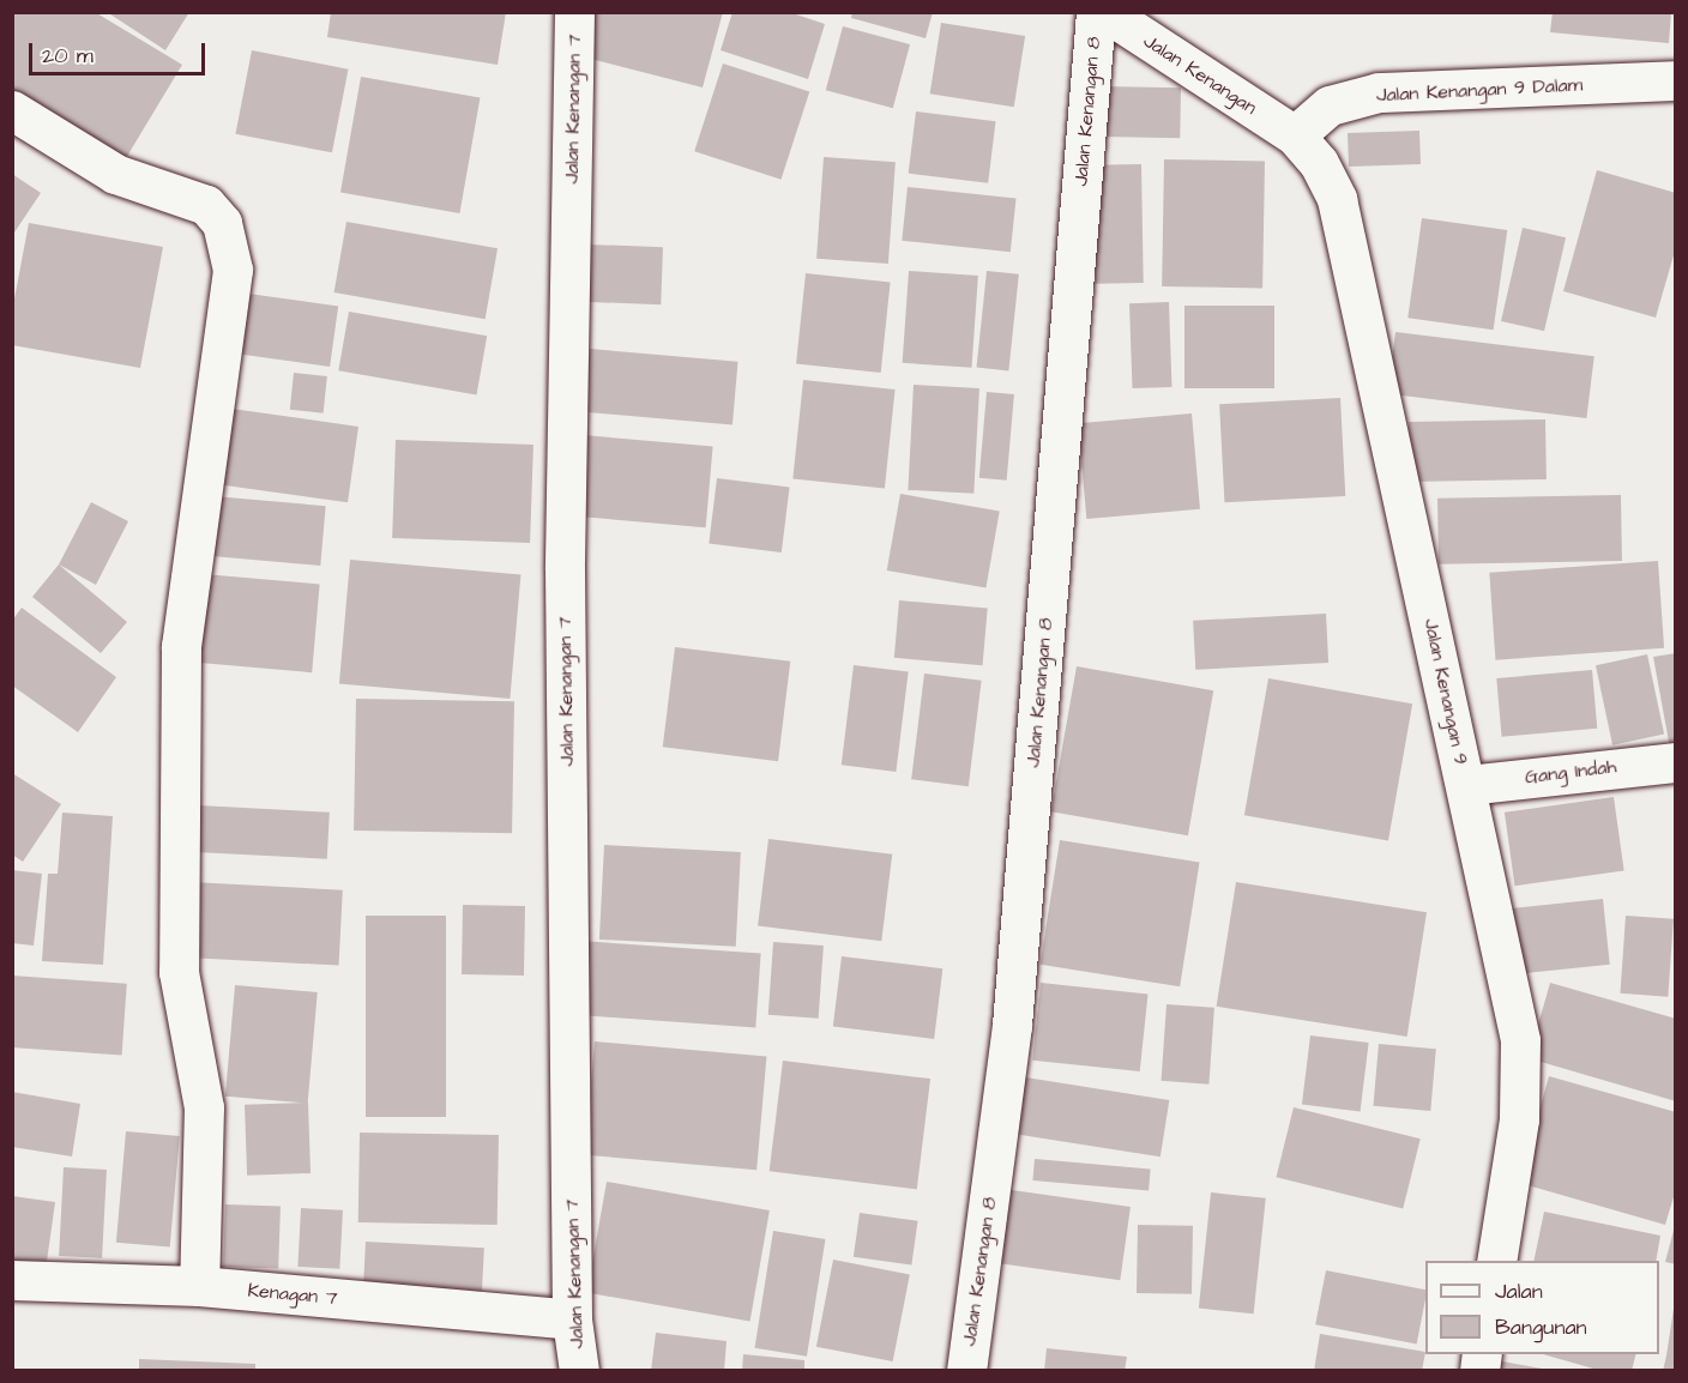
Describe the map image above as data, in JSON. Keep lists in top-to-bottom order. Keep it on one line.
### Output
{"streets":{"street":["Jalan Kenangan","Jalan Kenangan 9 Dalam","Jalan Kenangan 7","Jalan Kenangan 8","Jalan Kenangan 9","Gang Indah","Kenagan 7"]},"crossings":[["Jalan Kenangan","Jalan Kenangan 9 Dalam"],["Jalan Kenangan","Jalan Kenangan 9"],["Jalan Kenangan 9 Dalam","Jalan Kenangan 9"],["Jalan Kenangan 7","Kenagan 7"],["Jalan Kenangan 9","Gang Indah"]],"legend":["Jalan","Bangunan"],"scale_bar":"20 m"}
